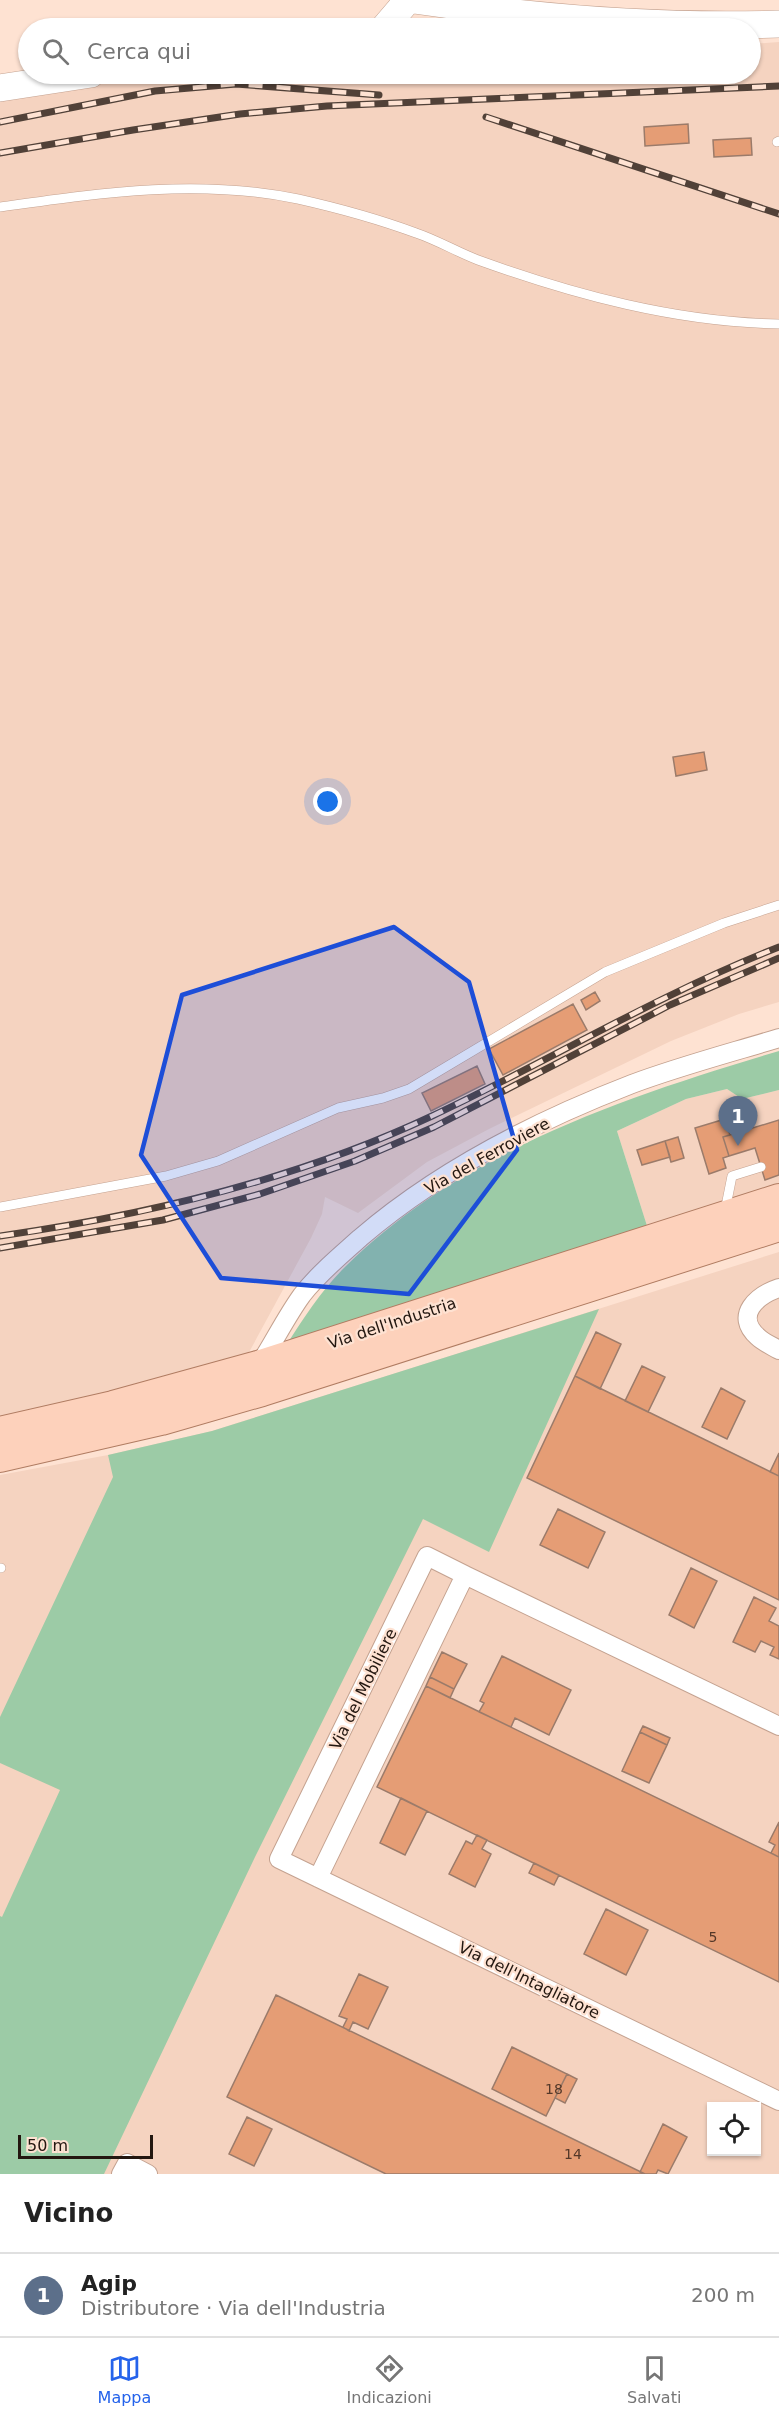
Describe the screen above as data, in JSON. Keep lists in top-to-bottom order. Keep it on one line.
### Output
{"streets":{"main road":["Via dell'Industria"],"street":["Via del Ferroviere","Via del Mobiliere","Via dell'Intagliatore"]},"crossings":[["Via del Ferroviere","Via dell'Industria"],["Via del Mobiliere","Via dell'Intagliatore"]],"house_numbers":["5","18","14"],"scale_bar":"50 m","page":{"search":"Cerca qui","pins":"1","scale":"50 m","heading":"Vicino","list":[{"mark":"1","name":"Agip","note":"Distributore · Via dell'Industria","value":"200 m"}],"nav":["Mappa","Indicazioni","Salvati"]}}
